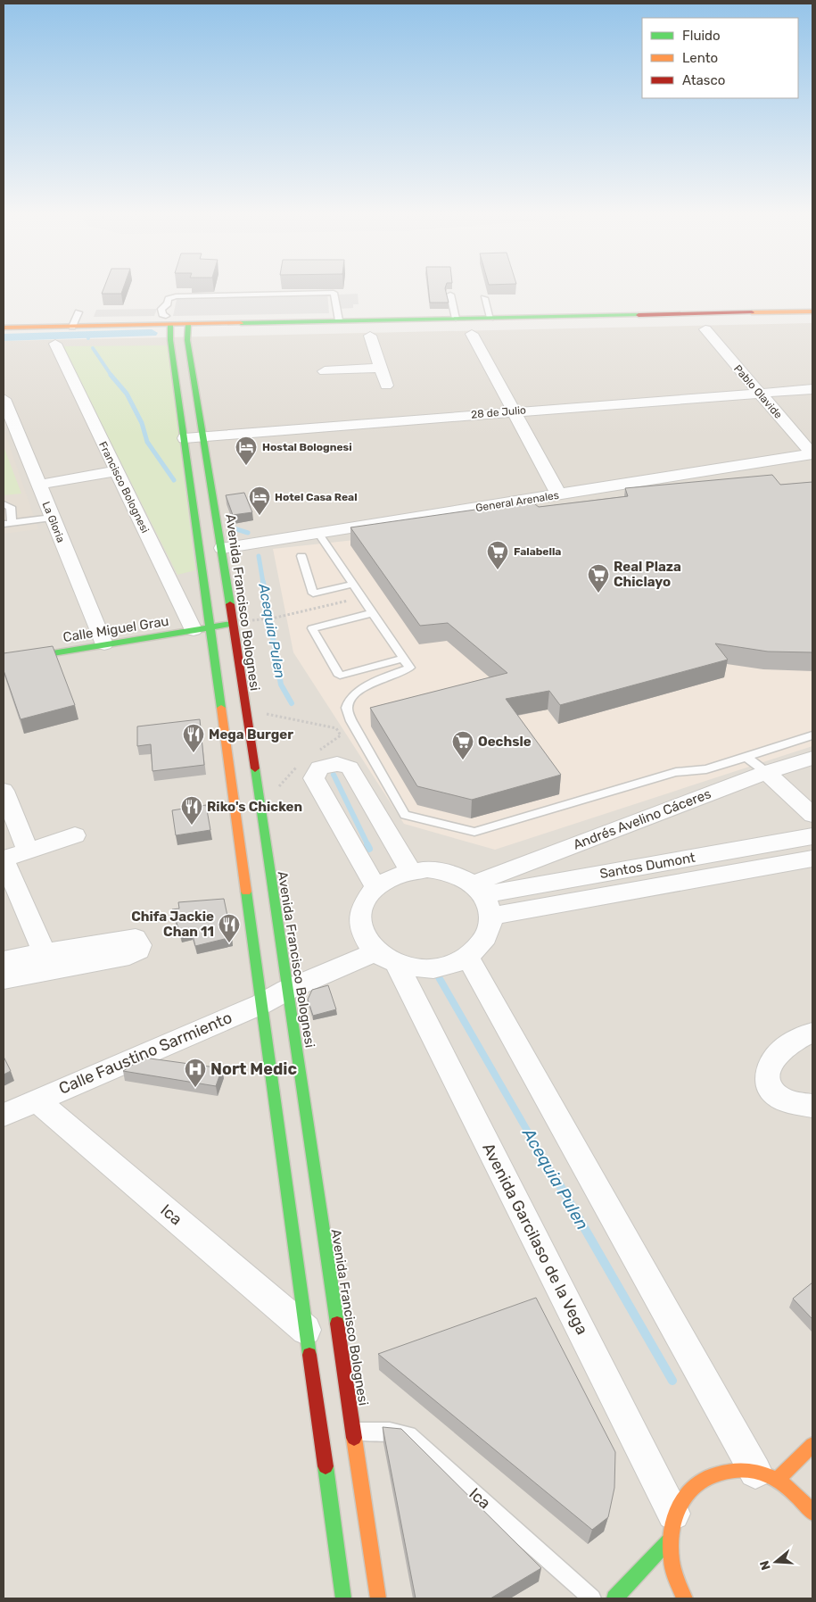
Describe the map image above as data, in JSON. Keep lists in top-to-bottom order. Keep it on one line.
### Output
{"streets":{"main road":["Avenida Francisco Bolognesi","Calle Miguel Grau"],"street":["Pablo Olavide","28 de Julio","Francisco Bolognesi","General Arenales","La Gloria","Andrés Avelino Cáceres","Santos Dumont","Calle Faustino Sarmiento","Ica","Avenida Garcilaso de la Vega"]},"crossings":[["Pablo Olavide","28 de Julio"],["Pablo Olavide","General Arenales"],["28 de Julio","Avenida Francisco Bolognesi"],["Francisco Bolognesi","Calle Miguel Grau"],["General Arenales","Avenida Francisco Bolognesi"],["La Gloria","Calle Miguel Grau"],["Avenida Francisco Bolognesi","Calle Miguel Grau"],["Avenida Francisco Bolognesi","Calle Faustino Sarmiento"],["Avenida Francisco Bolognesi","Ica"],["Andrés Avelino Cáceres","Santos Dumont"],["Andrés Avelino Cáceres","Calle Faustino Sarmiento"],["Andrés Avelino Cáceres","Avenida Garcilaso de la Vega"],["Santos Dumont","Calle Faustino Sarmiento"],["Santos Dumont","Avenida Garcilaso de la Vega"],["Calle Faustino Sarmiento","Ica"],["Calle Faustino Sarmiento","Avenida Garcilaso de la Vega"]],"water":["Acequia Pulen"],"places":{"hotel":["Hostal Bolognesi","Hotel Casa Real"],"supermarket":["Falabella","Real Plaza Chiclayo","Oechsle"],"restaurant":["Mega Burger","Riko's Chicken","Chifa Jackie Chan 11"],"hospital":["Nort Medic"]},"legend":["Fluido","Lento","Atasco"],"north":"left"}
